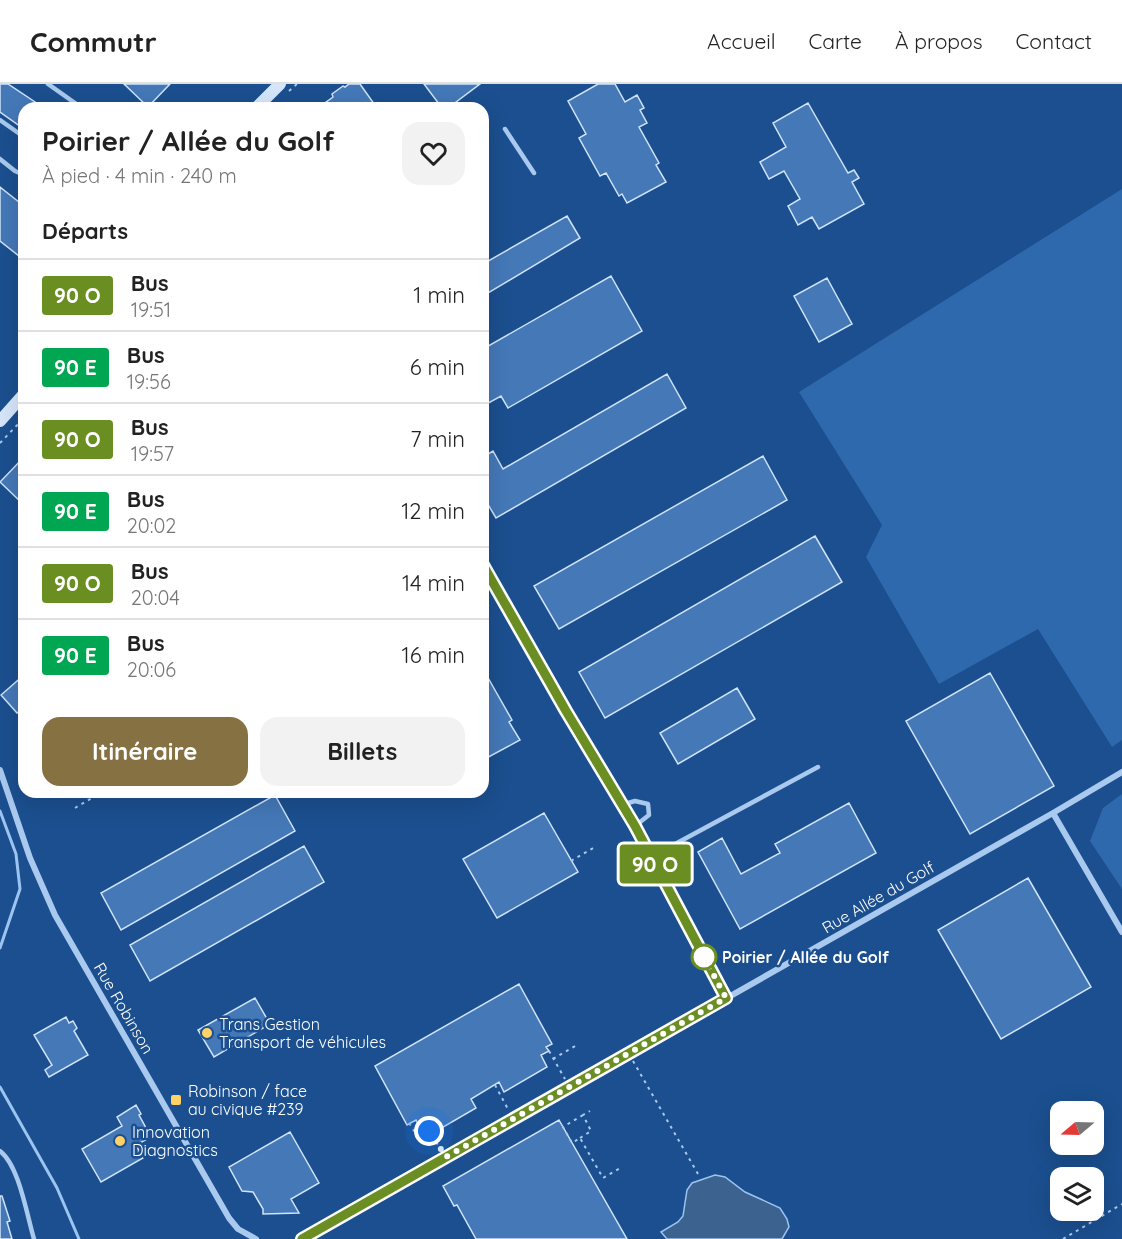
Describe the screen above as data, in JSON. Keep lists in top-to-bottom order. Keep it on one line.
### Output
{"streets":{"street":["Rue Allée du Golf","Rue Robinson"]},"places":{"other":["Poirier / Allée du Golf","Trans Gestion Transport de véhicules","Innovation Diagnostics"],"transit":["Robinson / face au civique #239"]},"north":"left","page":{"header":"Commutr","nav":["Accueil","Carte","À propos","Contact"],"on_map":"90 O","heading":[["Poirier / Allée du Golf","À pied · 4 min · 240 m"],"Départs"],"list":[{"mark":"90 O","name":"Bus","note":"19:51","value":"1 min"},{"mark":"90 E","name":"Bus","note":"19:56","value":"6 min"},{"mark":"90 O","name":"Bus","note":"19:57","value":"7 min"},{"mark":"90 E","name":"Bus","note":"20:02","value":"12 min"},{"mark":"90 O","name":"Bus","note":"20:04","value":"14 min"},{"mark":"90 E","name":"Bus","note":"20:06","value":"16 min"}],"buttons":["Itinéraire","Billets"]}}
